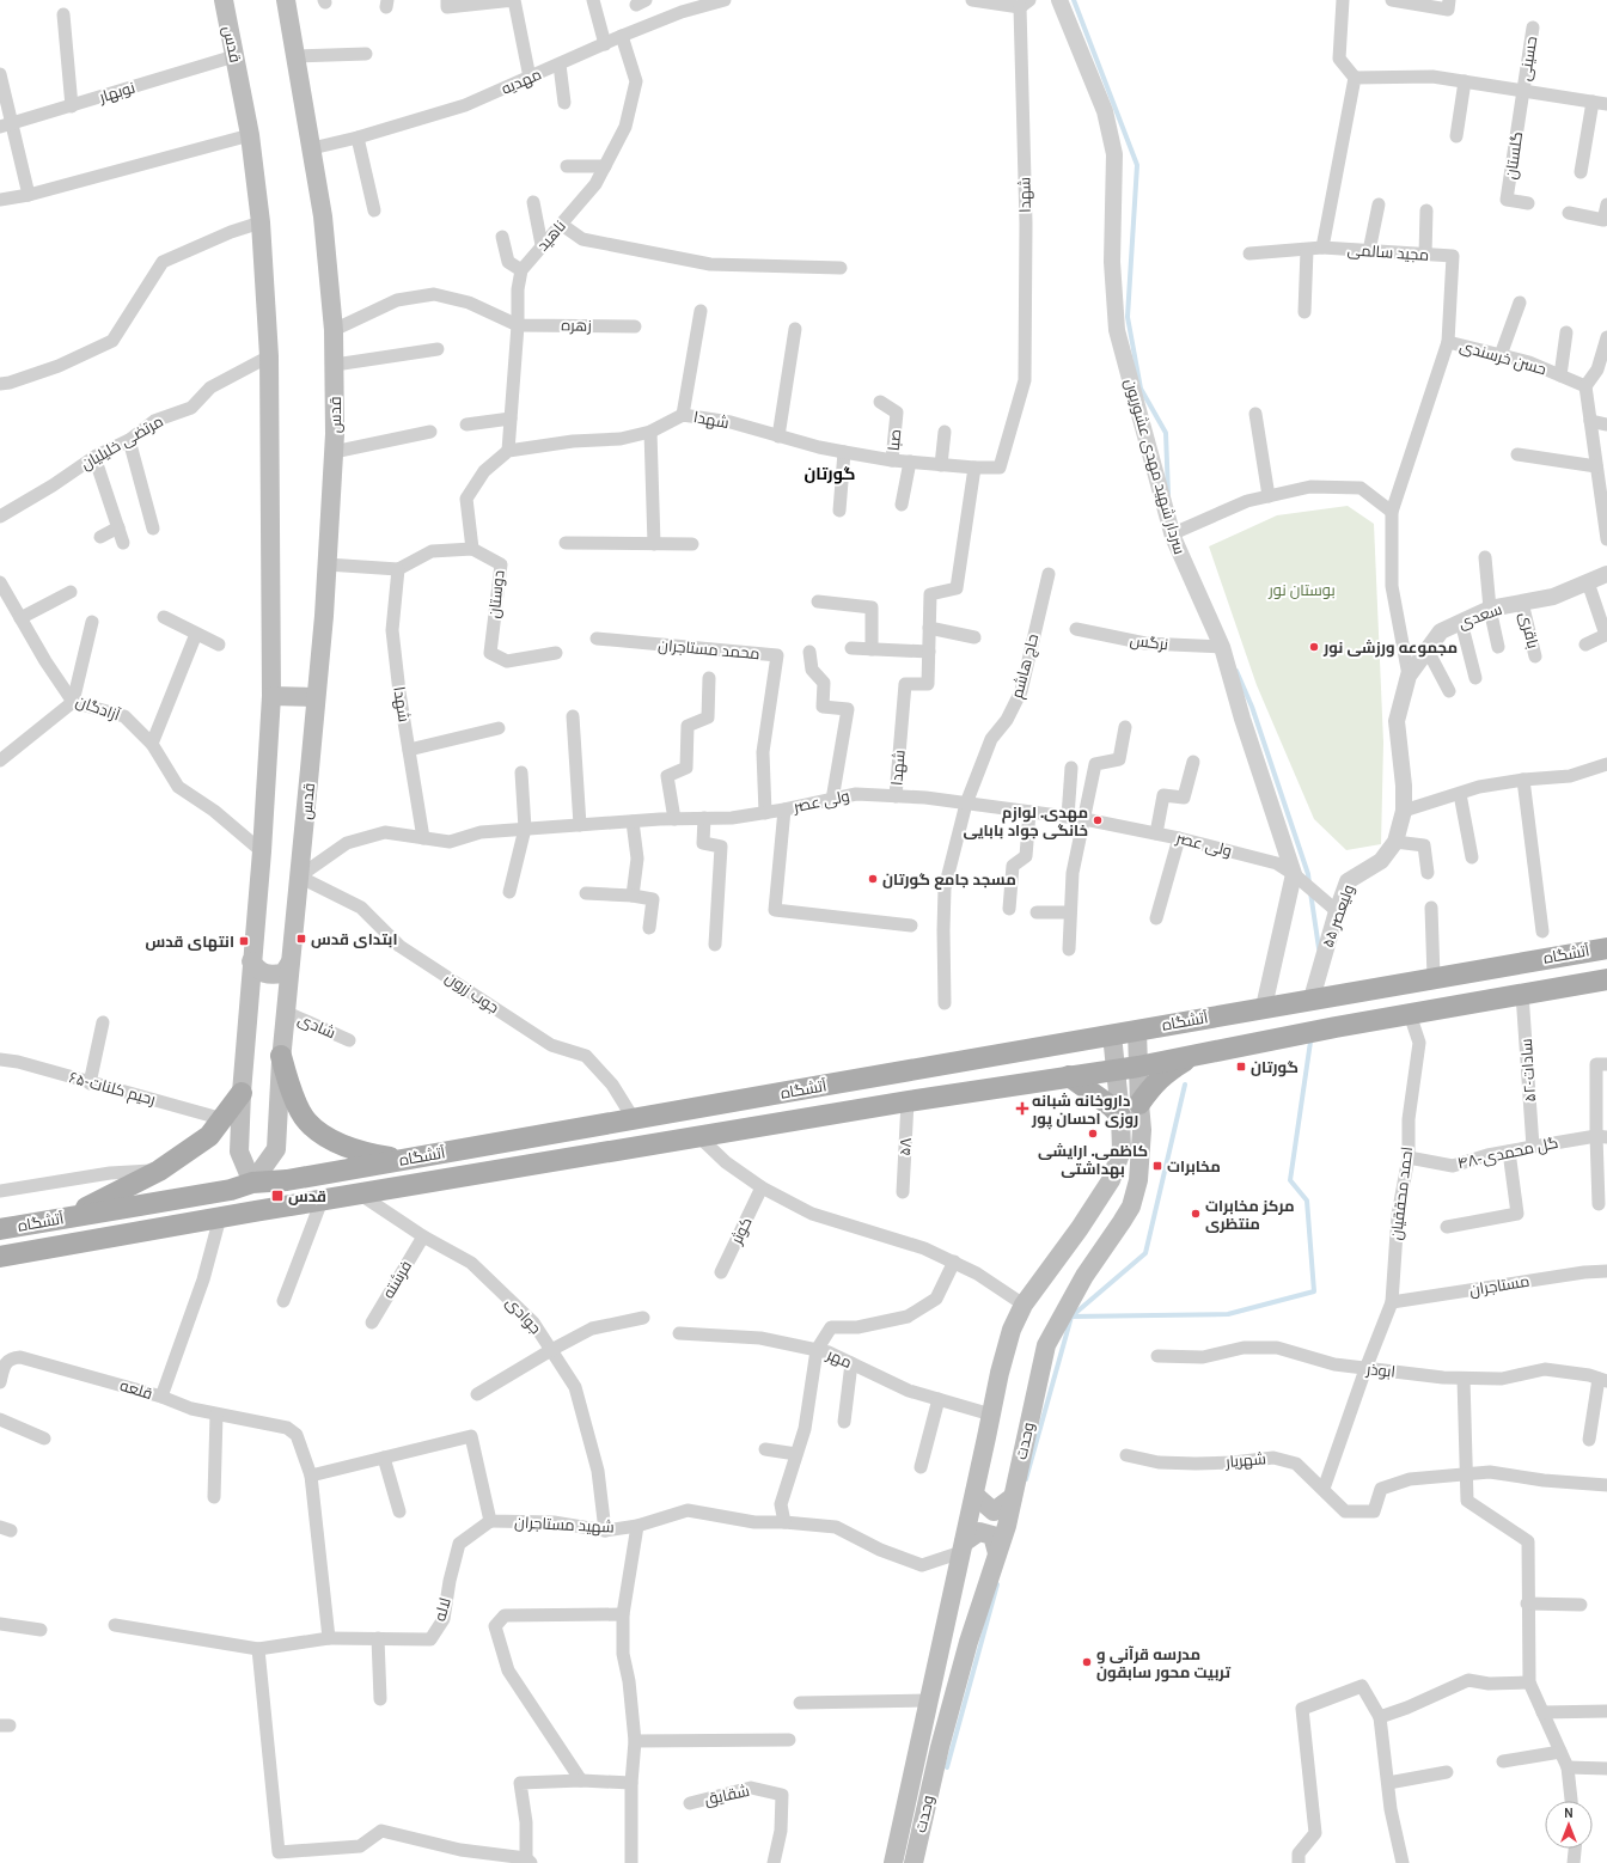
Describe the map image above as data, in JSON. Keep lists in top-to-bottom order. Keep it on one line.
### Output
{"streets":{"main road":["قدس","آتشگاه","وحدت"],"street":["حسینی","مهدیه","نوبهار","گلستان","شهدا","ناهید","مجید سالمی","زهره","حسن خرسندی","صبا","مرتضی خلیلیان","سردار شهید مهدی عشوریون","دوستان","سعدی","باقری","نرگس","محمد مستاجران","حاج هاشم","آزادگان","ولی عصر","۵۵ ولیعصر","جوب زرون","شادی","۵۲-سادات","۶۵-رحیم کلنات","۵۸","۴۸-گل محمدی","احمد محققیان","کوثر","فرشته","مستاجران","جوادی","مهر","ابوذر","قلعه","شهریار","شهید مستاجران","لاله","شقایق"]},"crossings":[["قدس","مهدیه"],["قدس","نوبهار"],["قدس","مرتضی خلیلیان"],["قدس","آزادگان"],["قدس","ولی عصر"],["قدس","آتشگاه"],["قدس","جوب زرون"],["قدس","شادی"],["حسینی","گلستان"],["مهدیه","ناهید"],["شهدا","صبا"],["شهدا","ولی عصر"],["مجید سالمی","حسن خرسندی"],["مجید سالمی","سعدی"],["سردار شهید مهدی عشوریون","نرگس"],["سردار شهید مهدی عشوریون","ولی عصر"],["سعدی","باقری"],["سعدی","۵۵ ولیعصر"],["محمد مستاجران","ولی عصر"],["حاج هاشم","ولی عصر"],["ولی عصر","۵۵ ولیعصر"],["ولی عصر","جوب زرون"],["۵۵ ولیعصر","آتشگاه"],["آتشگاه","جوب زرون"],["آتشگاه","۵۲-سادات"],["آتشگاه","۵۸"],["آتشگاه","احمد محققیان"],["آتشگاه","جوادی"],["آتشگاه","قلعه"],["آتشگاه","وحدت"],["۵۲-سادات","۴۸-گل محمدی"],["۴۸-گل محمدی","احمد محققیان"],["احمد محققیان","مستاجران"],["احمد محققیان","ابوذر"],["احمد محققیان","شهریار"],["فرشته","جوادی"],["جوادی","شهید مستاجران"],["مهر","وحدت"],["وحدت","شهید مستاجران"],["شهید مستاجران","لاله"]],"districts":["گورتان"],"parks":["بوستان نور"],"places":{"other":["مجموعه ورزشی نور","مهدی. لوازم خانگی جواد بابایی","مسجد جامع گورتان","کاظمی. ارایشی بهداشتی","مرکز مخابرات منتظری","مدرسه قرآنی و تربیت محور سابقون"],"transit":["ابتدای قدس","انتهای قدس","گورتان","مخابرات","قدس"],"health":["داروخانه شبانه روزی احسان پور"]},"north":"top"}
